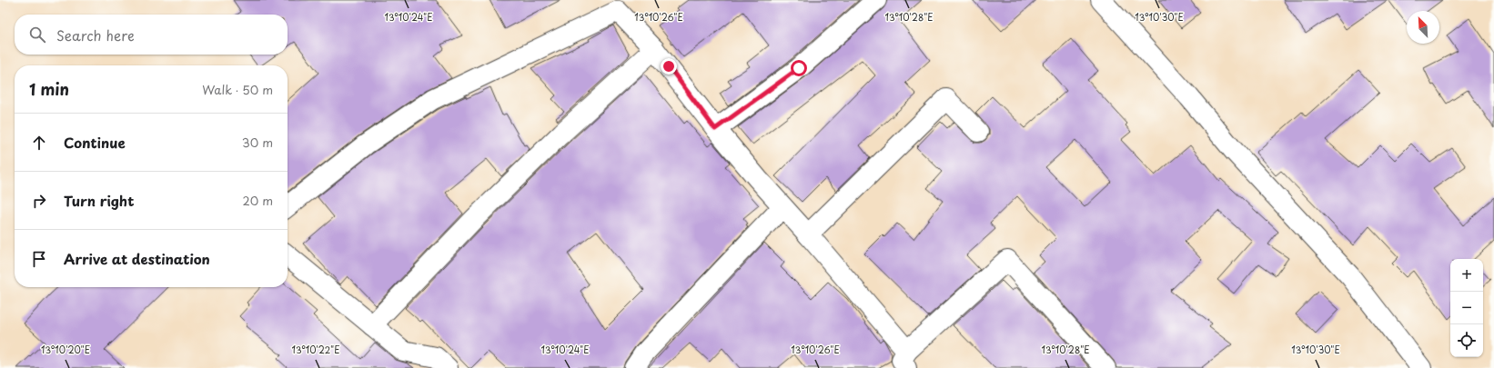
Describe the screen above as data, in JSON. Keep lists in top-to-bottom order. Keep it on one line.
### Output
{"north":"top left","page":{"search":"Search here","heading":["1 min","Walk · 50 m"],"list":[["Continue","30 m"],["Turn right","20 m"],"Arrive at destination"],"map_buttons":["+","−"]},"coordinates":["13°10'24\"E","13°10'26\"E","13°10'28\"E","13°10'30\"E","13°10'20\"E","13°10'22\"E"]}
